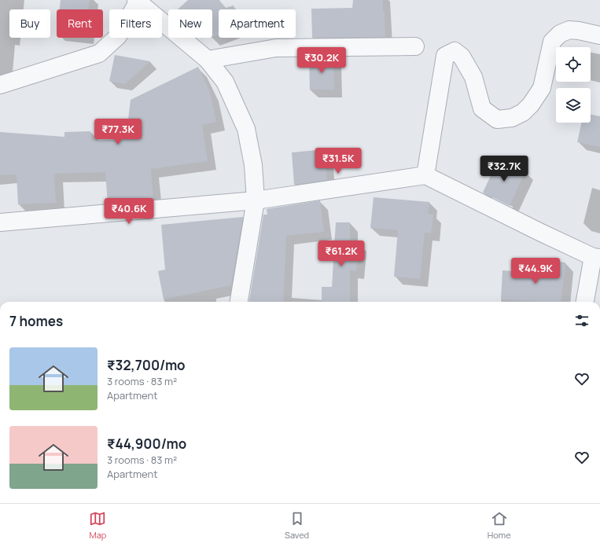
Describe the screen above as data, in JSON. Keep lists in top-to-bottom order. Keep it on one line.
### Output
{"page":{"chip":["Buy","Rent","Filters","New","Apartment"],"price":["₹30.2K","₹77.3K","₹31.5K","₹32.7K","₹40.6K","₹61.2K","₹44.9K"],"heading":"7 homes","list":[{"name":"₹32,700/mo","note":"3 rooms · 83 m² · Apartment"},{"name":"₹44,900/mo","note":"3 rooms · 83 m² · Apartment"}],"tabs":["Map","Saved","Home"]}}
